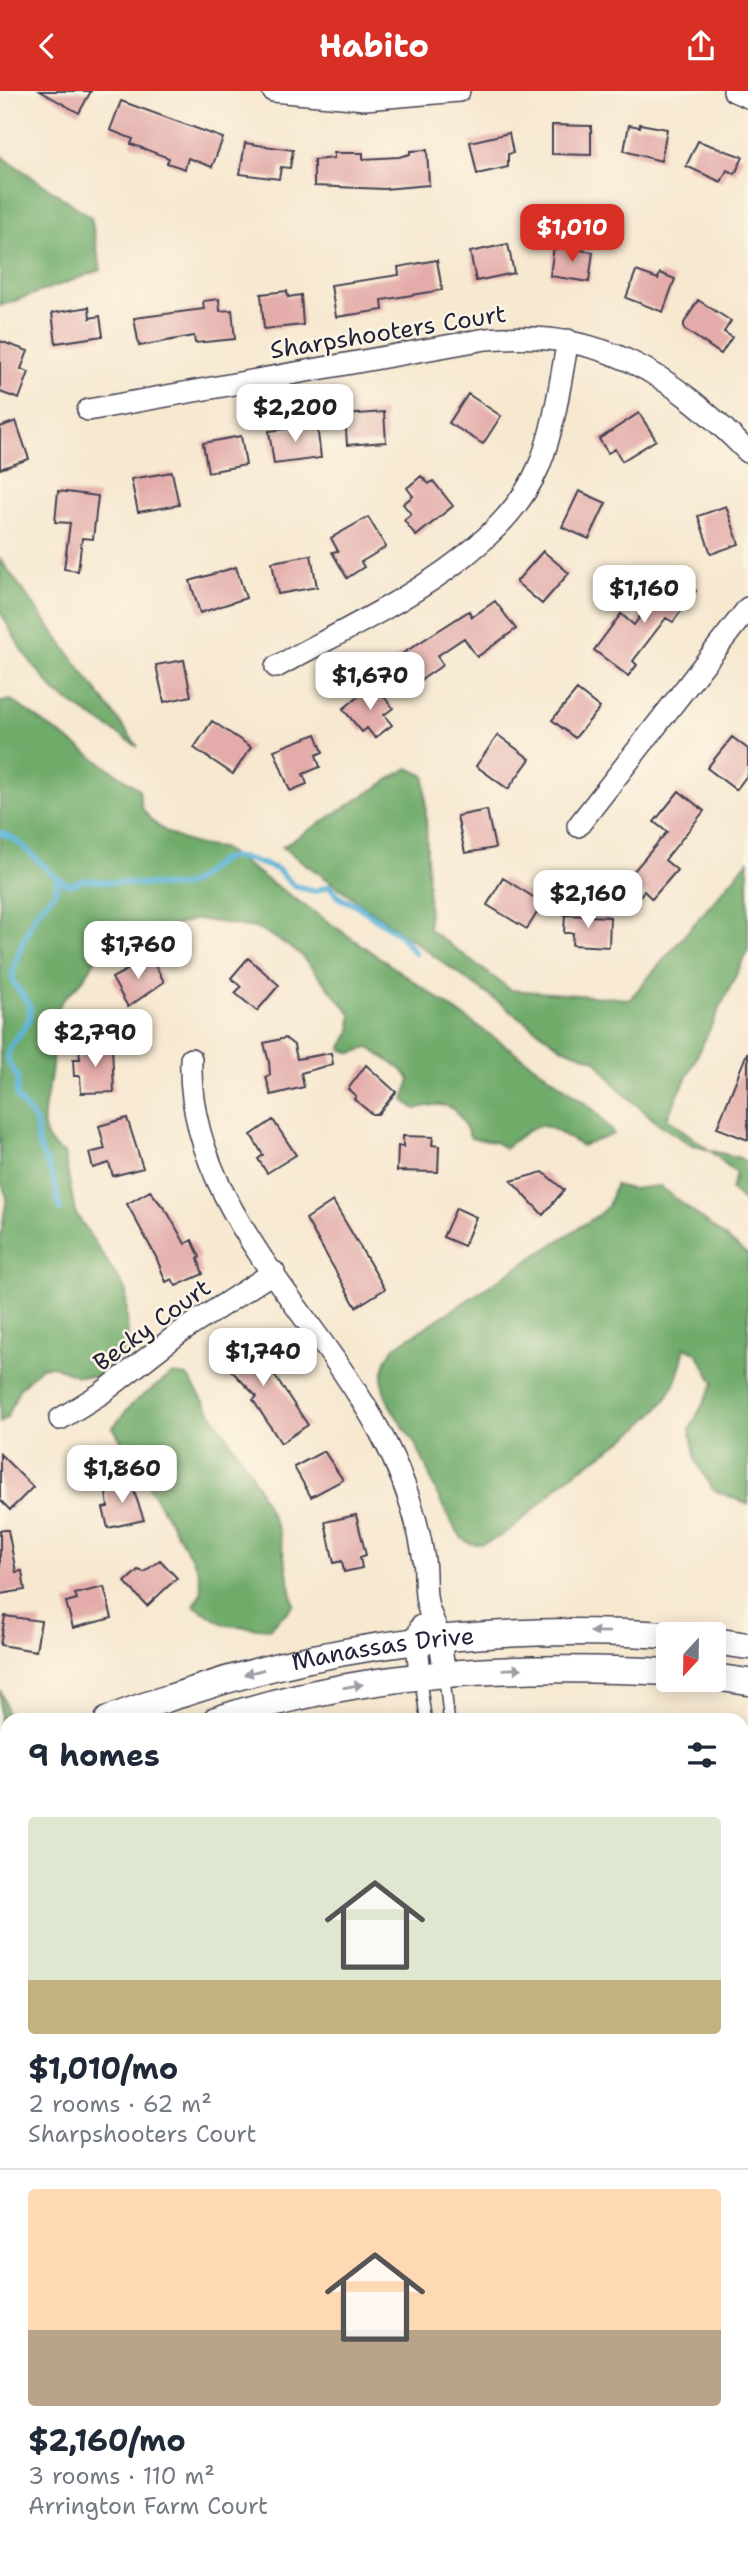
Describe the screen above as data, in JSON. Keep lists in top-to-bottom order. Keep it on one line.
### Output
{"streets":{"street":["Sharpshooters Court","Becky Court","Manassas Drive"]},"north":"bottom","page":{"header":"Habito","price":["$1,010","$2,200","$1,160","$1,670","$2,160","$1,760","$2,790","$1,740","$1,860"],"heading":"9 homes","list":[{"name":"$1,010/mo","note":"2 rooms · 62 m² · Sharpshooters Court"},{"name":"$2,160/mo","note":"3 rooms · 110 m² · Arrington Farm Court"}]}}
